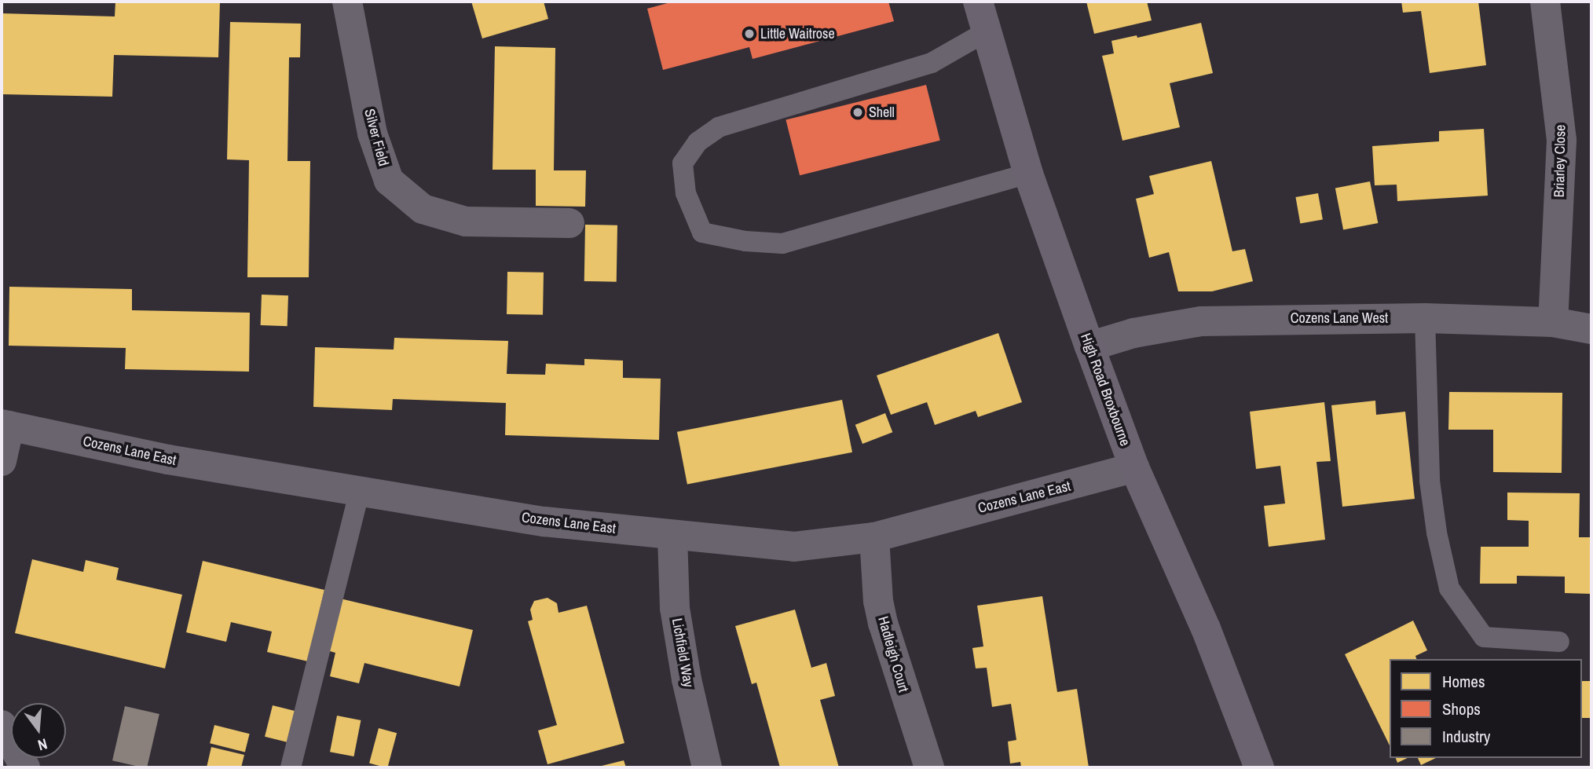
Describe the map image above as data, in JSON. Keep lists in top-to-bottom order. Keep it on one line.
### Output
{"streets":{"main road":["High Road Broxbourne"],"street":["Silver Field","Briarley Close","Cozens Lane West","Cozens Lane East","Lichfield Way","Hadleigh Court"]},"crossings":[["Briarley Close","Cozens Lane West"],["Cozens Lane West","High Road Broxbourne"],["High Road Broxbourne","Cozens Lane East"],["Cozens Lane East","Lichfield Way"],["Cozens Lane East","Hadleigh Court"]],"places":["Little Waitrose","Shell"],"legend":["Homes","Shops","Industry"],"north":"bottom"}
